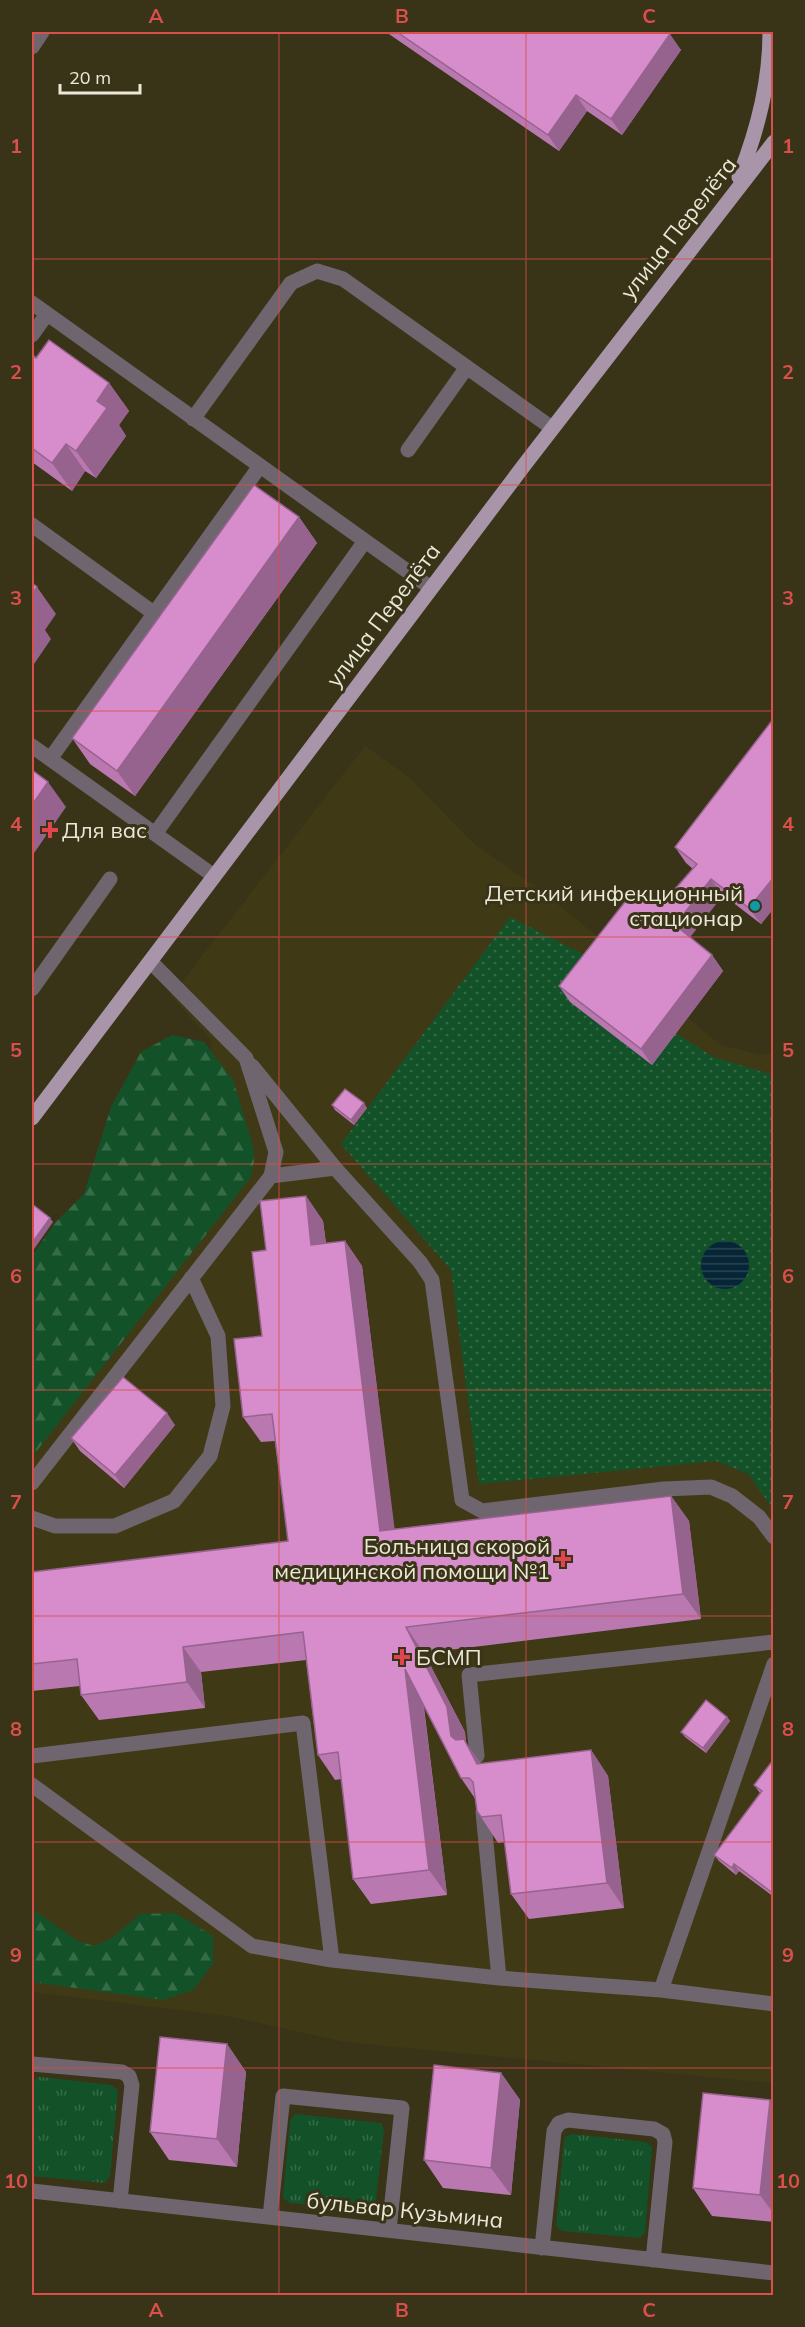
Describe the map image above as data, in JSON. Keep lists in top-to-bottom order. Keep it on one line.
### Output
{"streets":{"main road":["улица Перелёта"],"street":["бульвар Кузьмина"]},"places":{"health":["Для вас","Больница скорой медицинской помощи №1","БСМП"],"other":["Детский инфекционный стационар"]},"scale_bar":"20 m","grid":{"columns":["A","B","C"],"rows":["1","2","3","4","5","6","7","8","9","10"]}}
